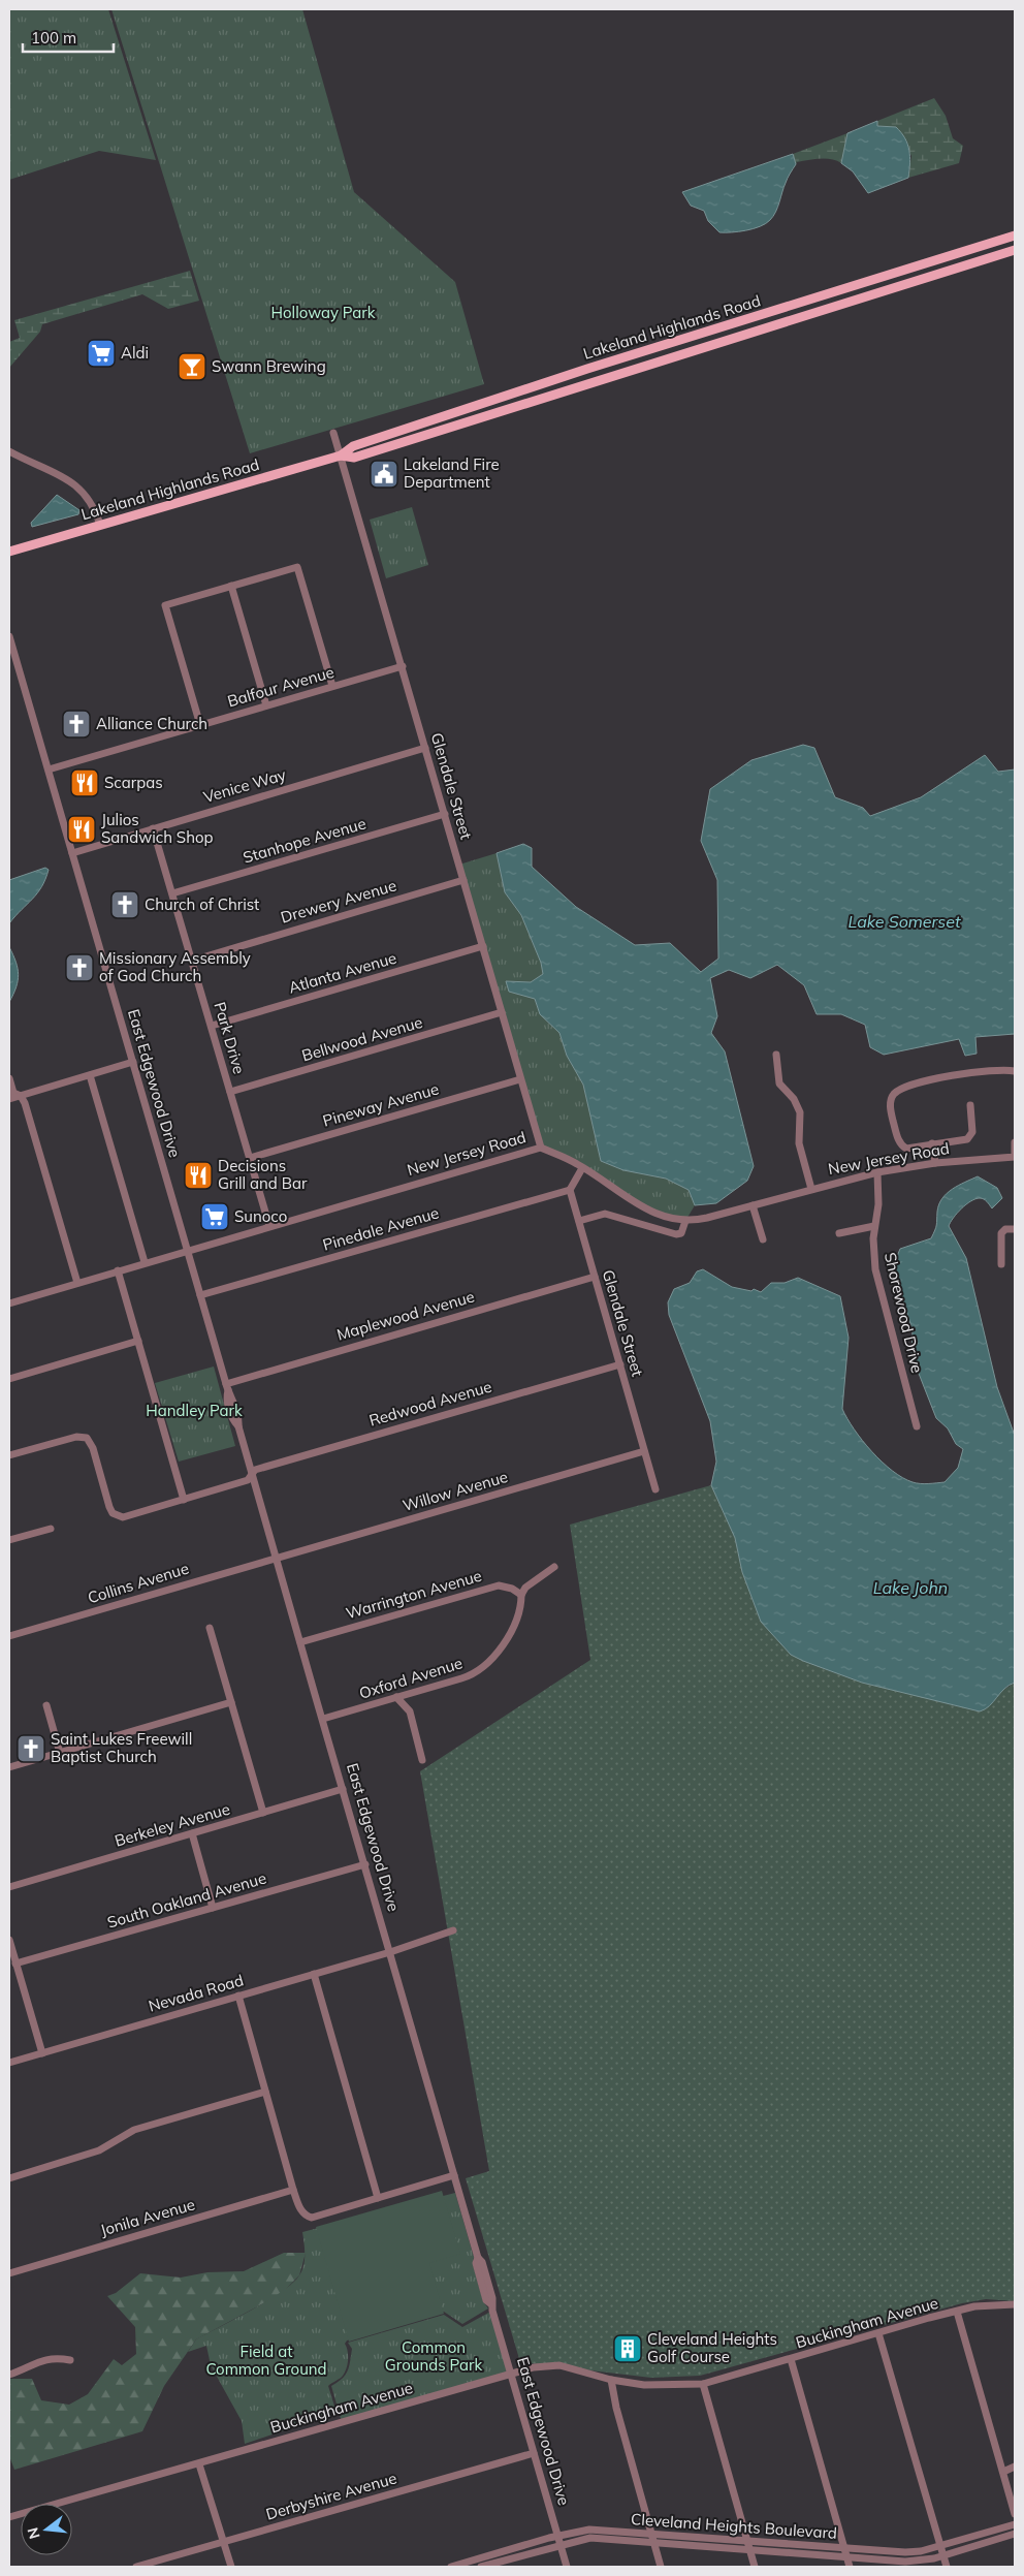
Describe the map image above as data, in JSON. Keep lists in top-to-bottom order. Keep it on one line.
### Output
{"streets":{"main road":["Lakeland Highlands Road"],"street":["Balfour Avenue","Venice Way","Glendale Street","Stanhope Avenue","Drewery Avenue","Atlanta Avenue","Park Drive","Bellwood Avenue","East Edgewood Drive","Pineway Avenue","New Jersey Road","Pinedale Avenue","Shorewood Drive","Maplewood Avenue","Redwood Avenue","Willow Avenue","Collins Avenue","Warrington Avenue","Oxford Avenue","Berkeley Avenue","South Oakland Avenue","Nevada Road","Jonila Avenue","Buckingham Avenue","Derbyshire Avenue","Cleveland Heights Boulevard"]},"crossings":[["Lakeland Highlands Road","Glendale Street"],["Balfour Avenue","Glendale Street"],["Balfour Avenue","East Edgewood Drive"],["Venice Way","Glendale Street"],["Venice Way","Park Drive"],["Venice Way","East Edgewood Drive"],["Glendale Street","Stanhope Avenue"],["Glendale Street","Drewery Avenue"],["Glendale Street","Atlanta Avenue"],["Glendale Street","Bellwood Avenue"],["Glendale Street","Pineway Avenue"],["Glendale Street","New Jersey Road"],["Glendale Street","Pinedale Avenue"],["Glendale Street","Maplewood Avenue"],["Glendale Street","Redwood Avenue"],["Glendale Street","Willow Avenue"],["Stanhope Avenue","Park Drive"],["Drewery Avenue","Park Drive"],["Atlanta Avenue","Park Drive"],["Park Drive","Bellwood Avenue"],["Park Drive","Pineway Avenue"],["Park Drive","New Jersey Road"],["East Edgewood Drive","New Jersey Road"],["East Edgewood Drive","Pinedale Avenue"],["East Edgewood Drive","Maplewood Avenue"],["East Edgewood Drive","Redwood Avenue"],["East Edgewood Drive","Willow Avenue"],["East Edgewood Drive","Collins Avenue"],["East Edgewood Drive","Warrington Avenue"],["East Edgewood Drive","Oxford Avenue"],["East Edgewood Drive","Berkeley Avenue"],["East Edgewood Drive","South Oakland Avenue"],["East Edgewood Drive","Nevada Road"],["East Edgewood Drive","Buckingham Avenue"],["East Edgewood Drive","Derbyshire Avenue"],["East Edgewood Drive","Cleveland Heights Boulevard"],["New Jersey Road","Shorewood Drive"],["Willow Avenue","Collins Avenue"],["Warrington Avenue","Oxford Avenue"]],"water":["Lake Somerset","Lake John"],"parks":["Holloway Park","Handley Park","Common Grounds Park","Field at Common Ground"],"places":{"supermarket":["Aldi","Sunoco"],"bar":["Swann Brewing"],"public building":["Lakeland Fire Department"],"church":["Alliance Church","Church of Christ","Missionary Assembly of God Church","Saint Lukes Freewill Baptist Church"],"restaurant":["Scarpas","Julios Sandwich Shop","Decisions Grill and Bar"],"building":["Cleveland Heights Golf Course"]},"scale_bar":"100 m","north":"left"}
